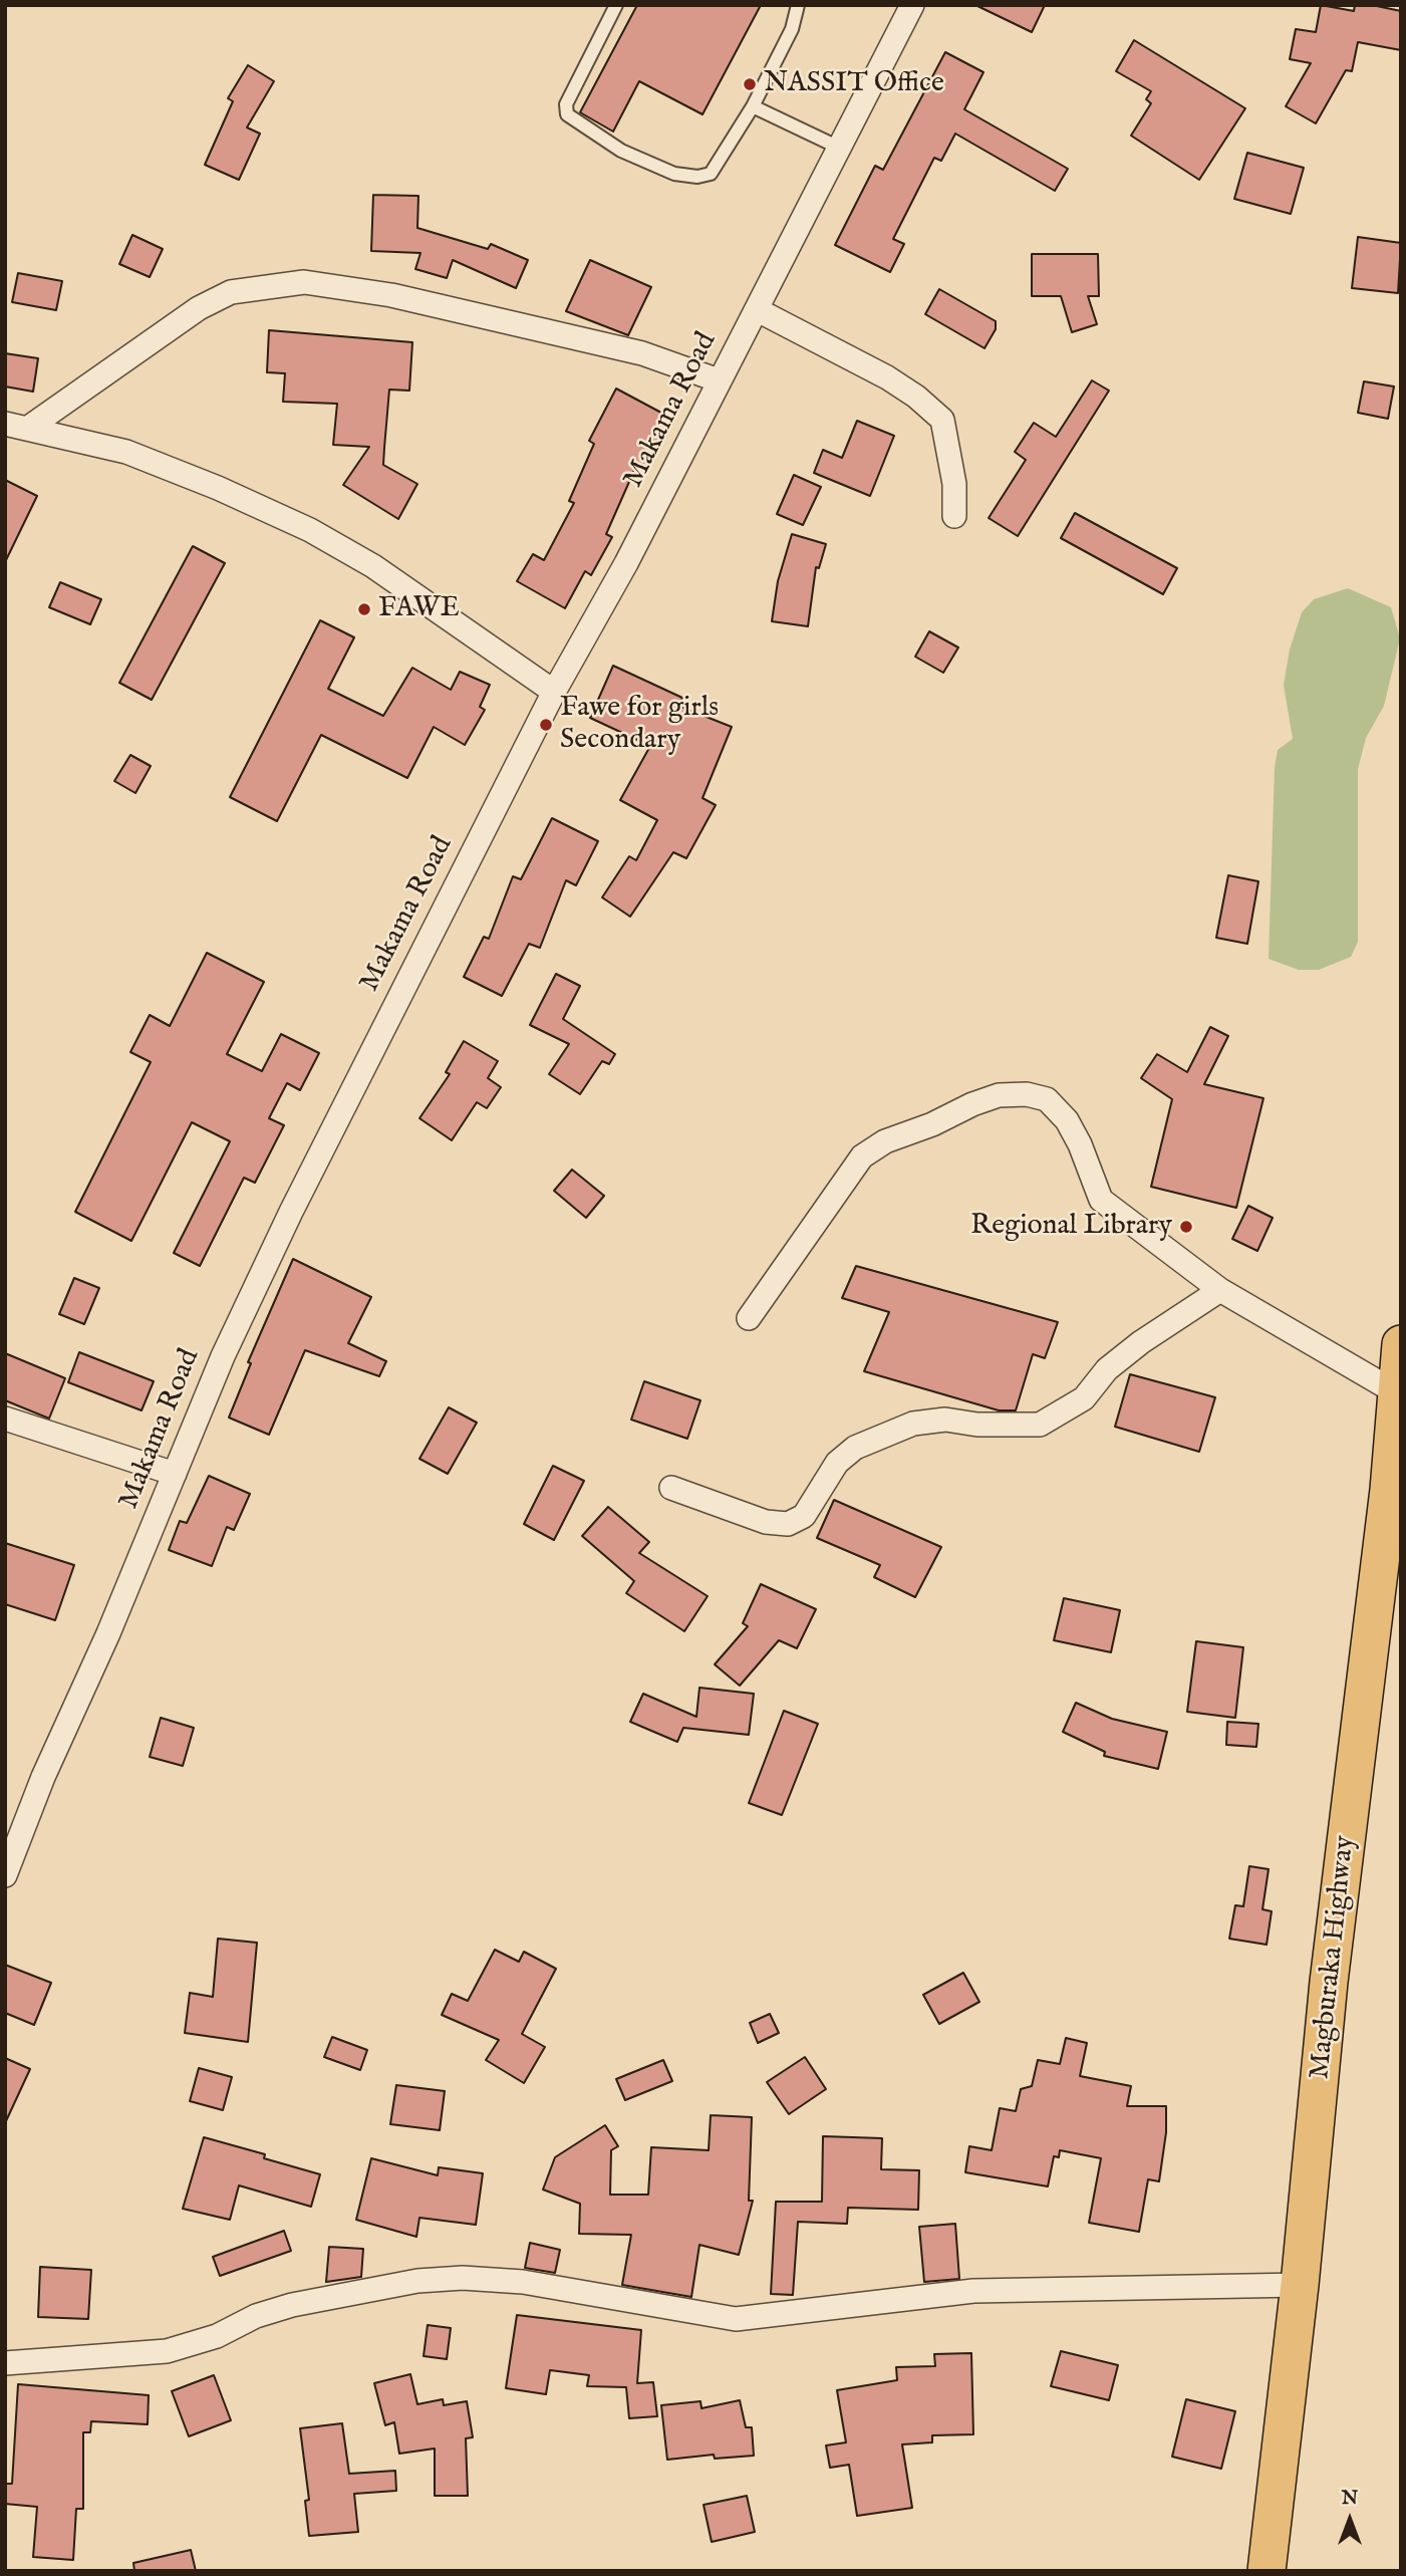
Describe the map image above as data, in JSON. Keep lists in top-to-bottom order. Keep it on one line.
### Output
{"streets":{"main road":["Magburaka Highway"],"street":["Makama Road"]},"places":["NASSIT Office","FAWE","Fawe for girls Secondary","Regional Library"],"north":"top"}
